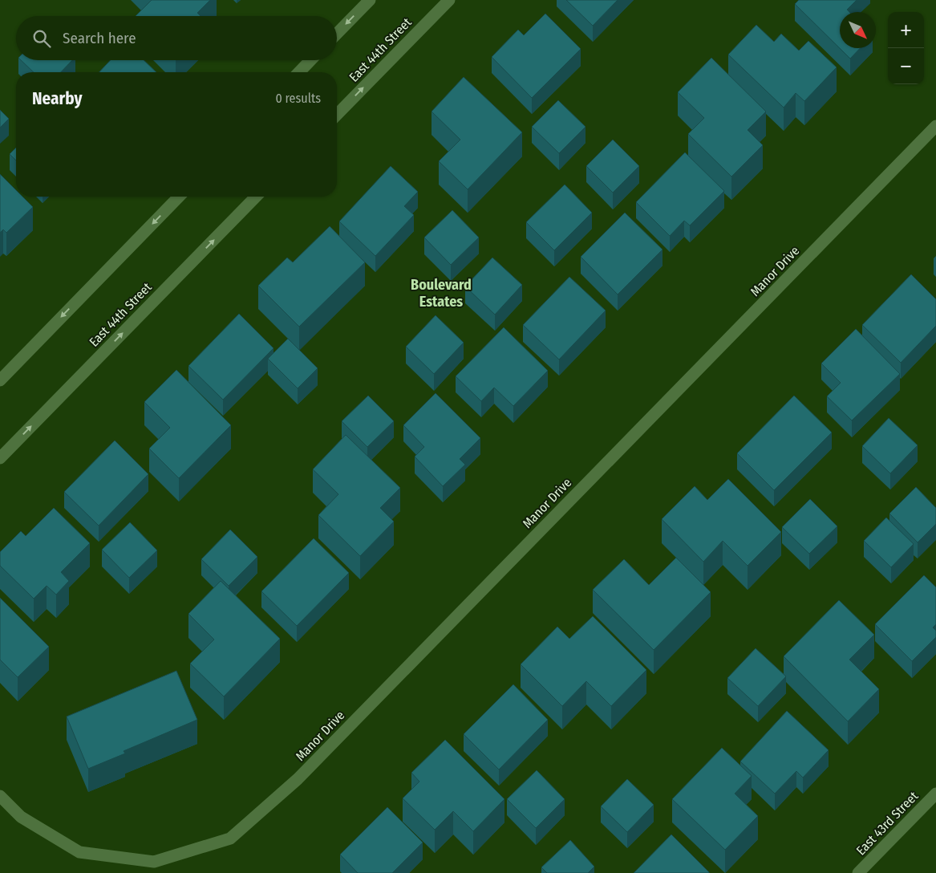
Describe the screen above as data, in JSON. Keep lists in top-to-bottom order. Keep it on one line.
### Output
{"streets":{"street":["East 44th Street","Manor Drive","East 43rd Street"]},"districts":["Boulevard Estates"],"north":"bottom right","page":{"map_buttons":["+","−"],"search":"Search here","heading":["Nearby","0 results"]}}
